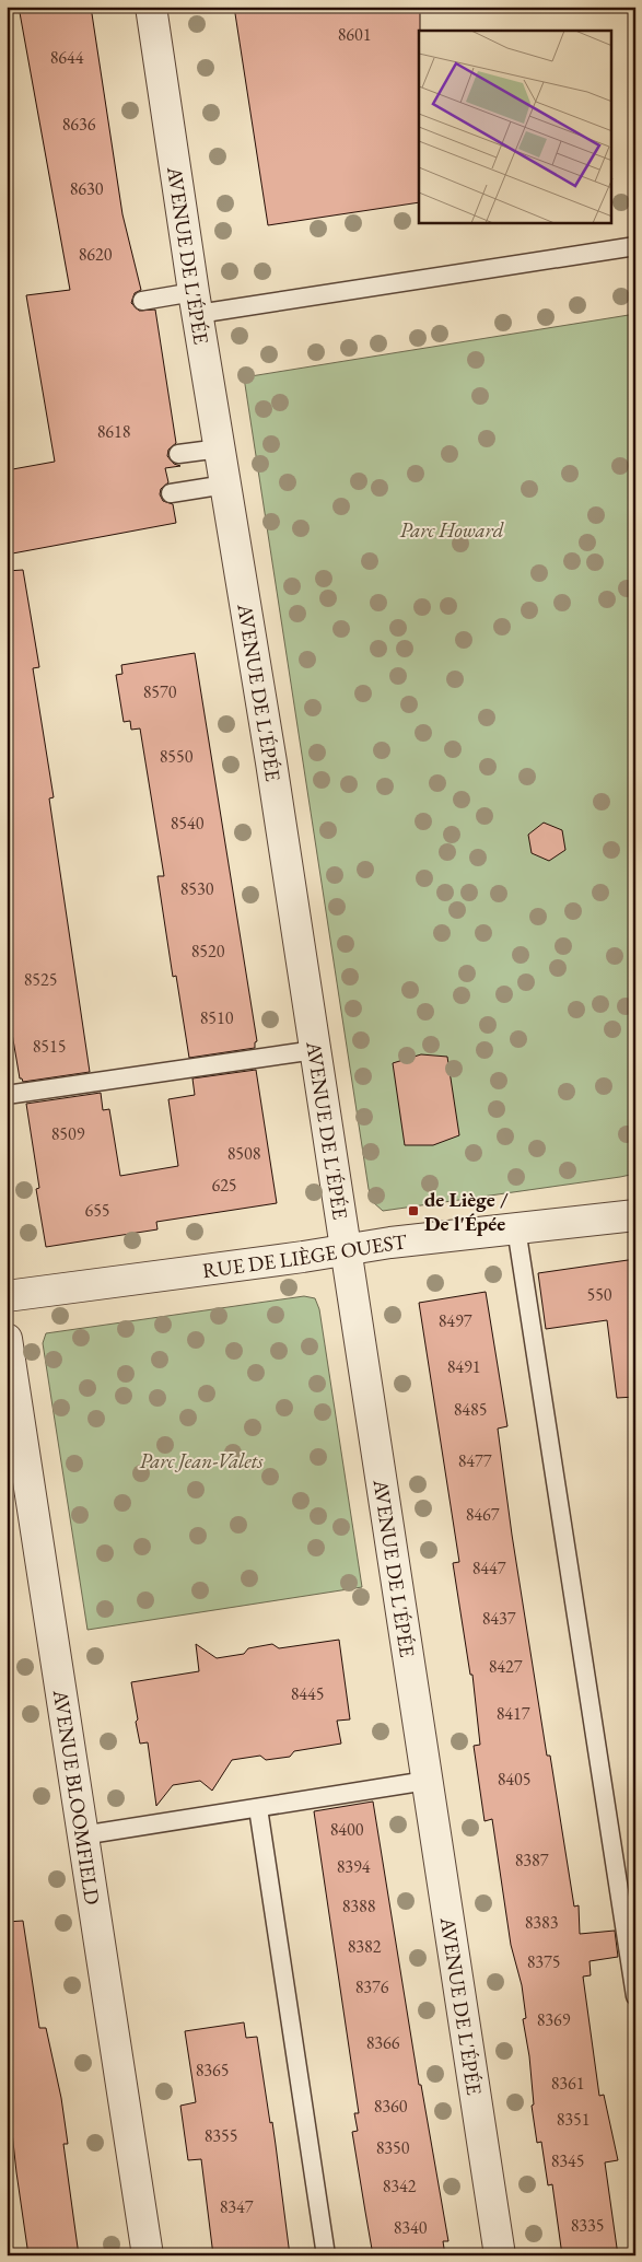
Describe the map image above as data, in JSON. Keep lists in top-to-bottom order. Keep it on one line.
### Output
{"streets":{"street":["AVENUE DE L'ÉPÉE","RUE DE LIÈGE OUEST","AVENUE BLOOMFIELD"]},"crossings":[["AVENUE DE L'ÉPÉE","RUE DE LIÈGE OUEST"]],"parks":["Parc Howard","Parc Jean-Valets"],"places":{"transit":["de Liège / De l'Épée"]},"house_numbers":["8601","8644","8636","8630","8620","8618","8570","8550","8540","8530","8520","8525","8510","8515","8509","8508","625","655","550","8497","8491","8485","8477","8467","8447","8437","8427","8445","8417","8405","8400","8387","8394","8388","8383","8382","8375","8376","8369","8366","8365","8361","8360","8351","8355","8350","8345","8342","8347","8335","8340"]}
